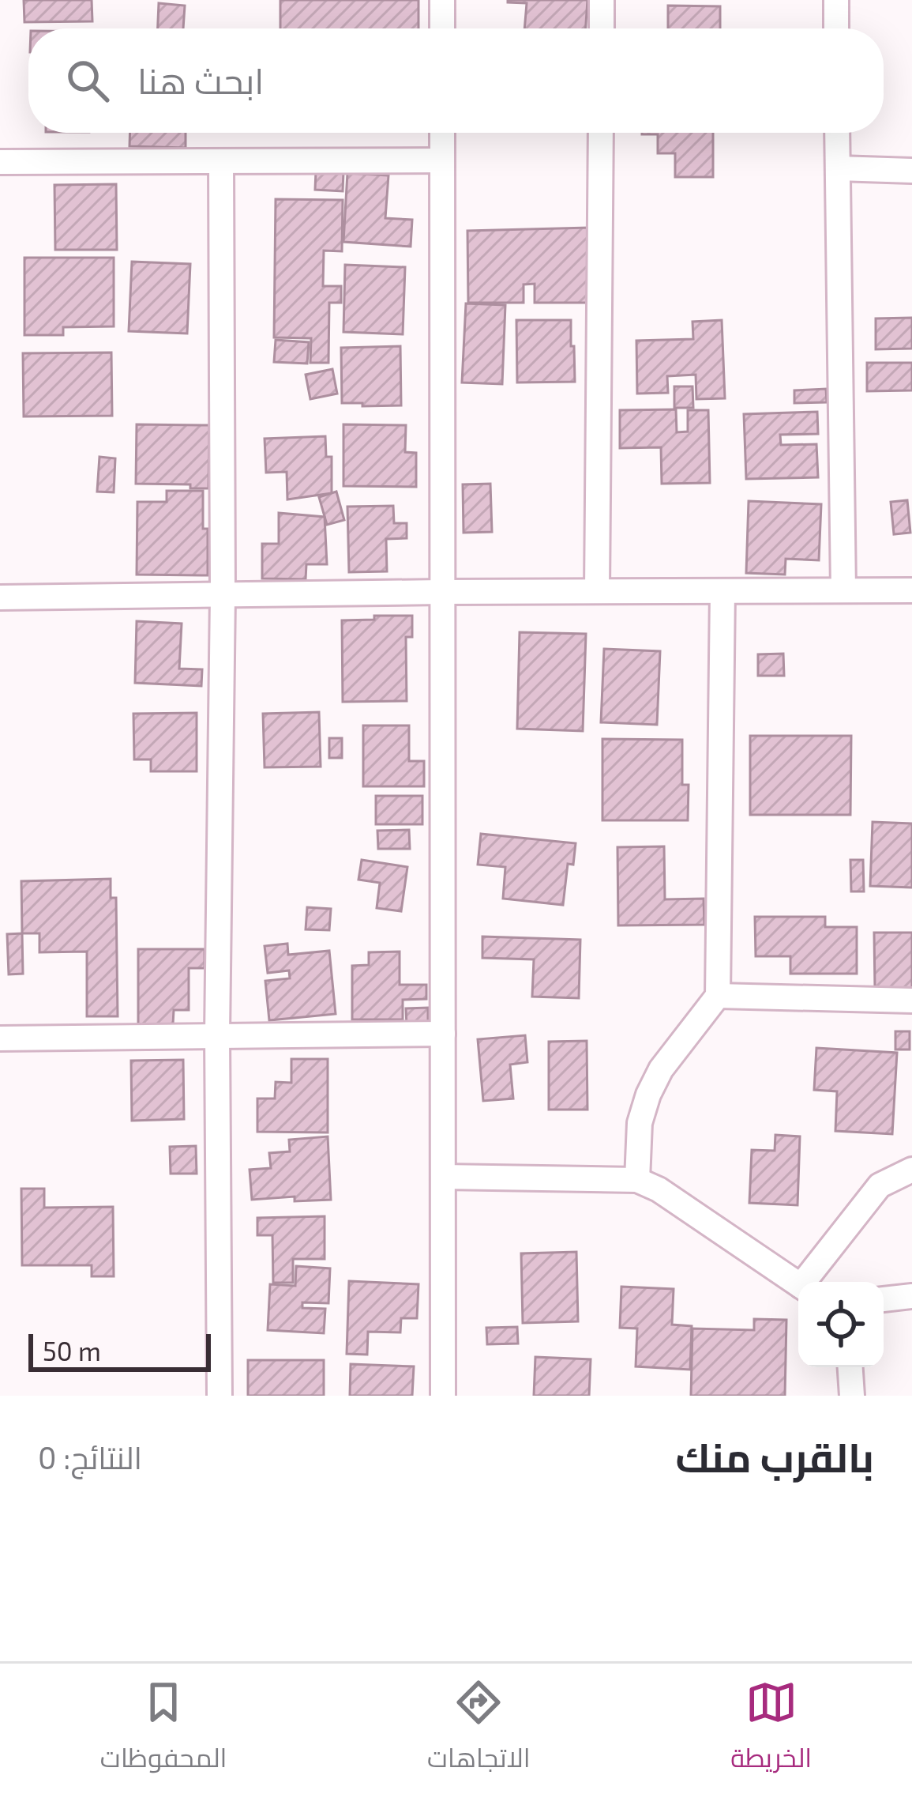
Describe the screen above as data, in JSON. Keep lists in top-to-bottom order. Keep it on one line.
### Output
{"scale_bar":"50 m","page":{"search":"ابحث هنا","scale":"50 m","heading":["بالقرب منك","النتائج: 0"],"nav":["الخريطة","الاتجاهات","المحفوظات"]}}
